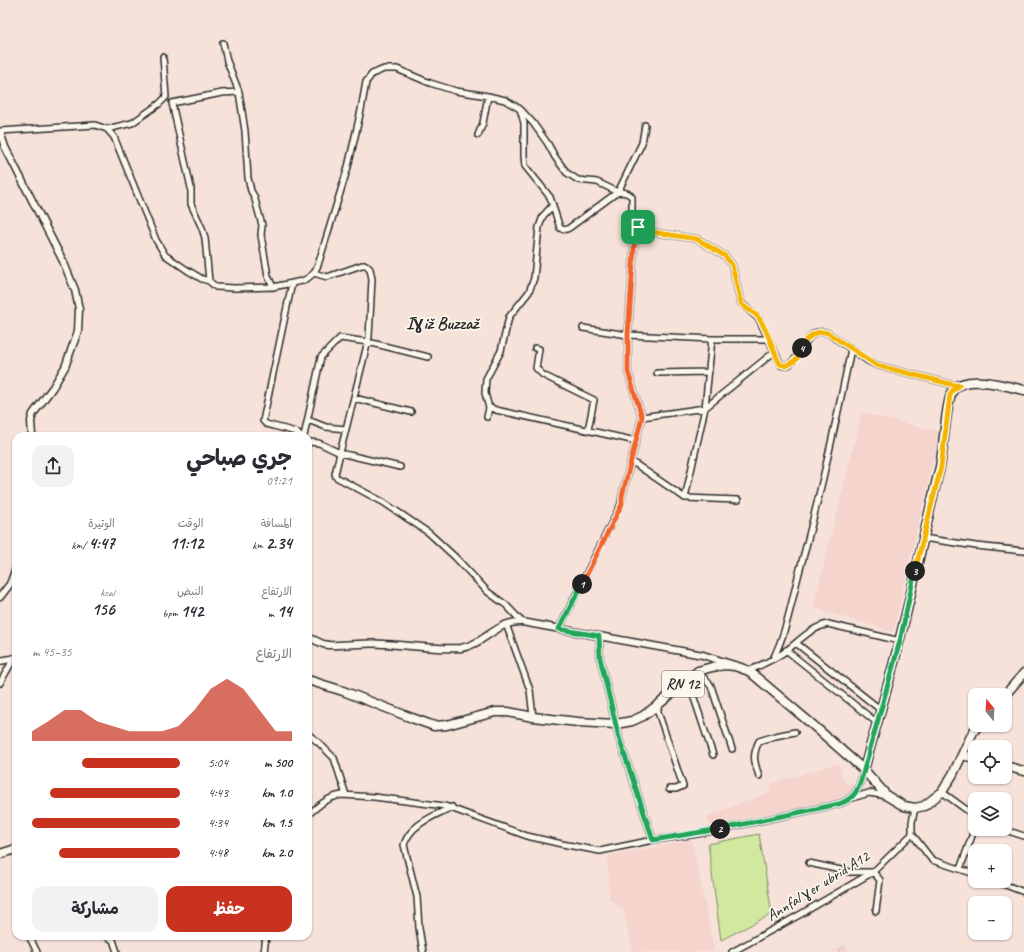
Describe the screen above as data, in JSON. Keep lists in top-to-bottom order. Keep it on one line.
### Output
{"streets":{"main road":["RN 12"],"street":["Annfal ɣer ubrid A12"]},"districts":["Iɣiž Buzzaž"],"north":"top","page":{"pins":["4","3","1","2"],"heading":["جري صباحي","09:21"],"stats":[["المسافة","2.34 km"],["الوقت","11:12"],["الوتيرة","4:47 /km"],["الارتفاع","14 m"],["النبض","142 bpm"],["kcal","156"]],"chart":["الارتفاع","35–45 m"],"map_buttons":["+","−"],"list":[{"name":"500 m","note":"5:04"},{"name":"1.0 km","note":"4:43"},{"name":"1.5 km","note":"4:34"},{"name":"2.0 km","note":"4:48"}],"buttons":["حفظ","مشاركة"]}}
